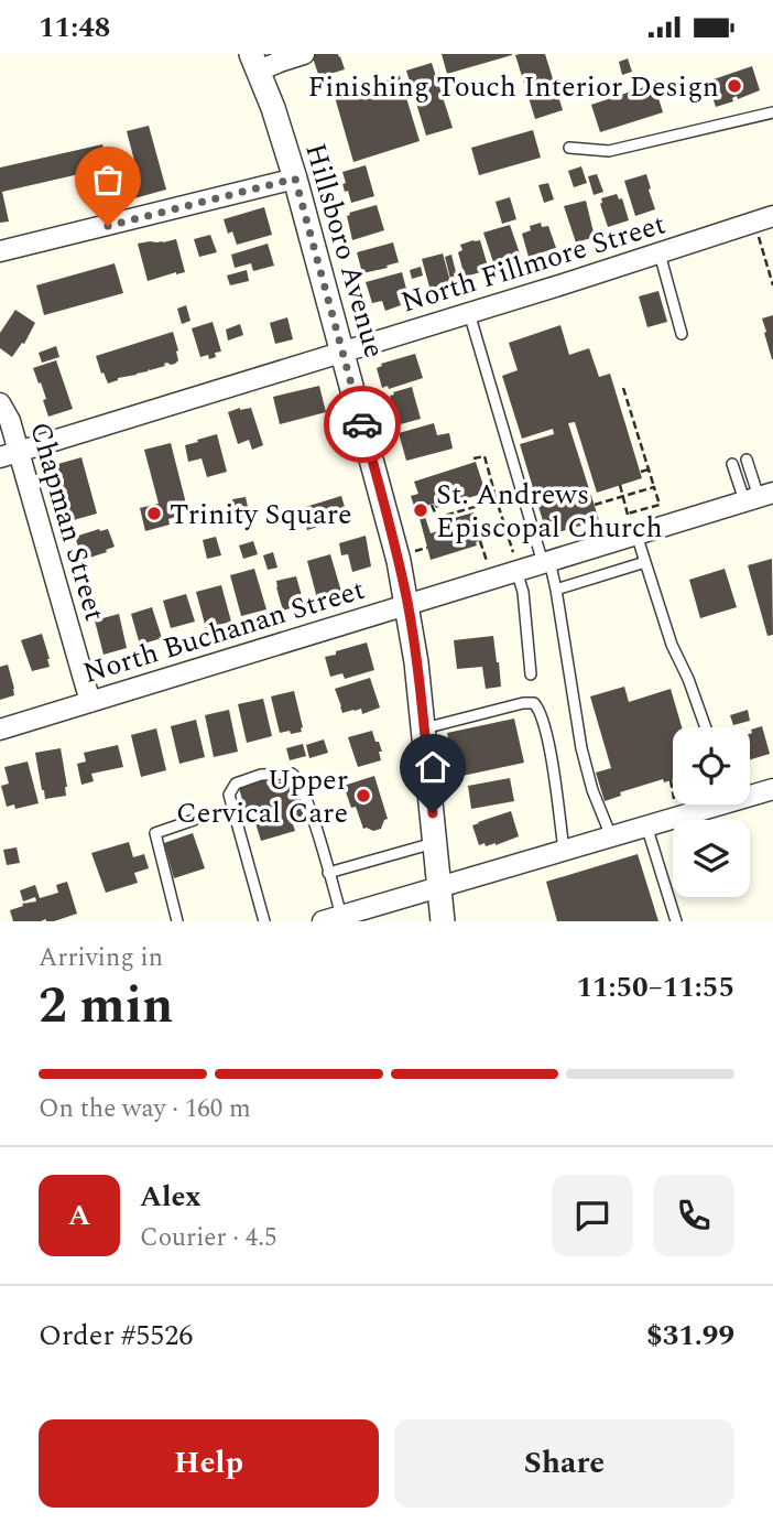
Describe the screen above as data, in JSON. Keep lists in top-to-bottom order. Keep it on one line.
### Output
{"streets":{"street":["Hillsboro Avenue","North Fillmore Street","Chapman Street","North Buchanan Street"]},"crossings":[["Hillsboro Avenue","North Fillmore Street"],["Hillsboro Avenue","North Buchanan Street"],["North Fillmore Street","Chapman Street"],["Chapman Street","North Buchanan Street"]],"places":["Finishing Touch Interior Design","St. Andrews Episcopal Church","Trinity Square","Upper Cervical Care"],"page":{"status":"11:48","heading":["2 min","Arriving in","11:50–11:55"],"panel":["Alex","Courier · 4.5","Order #5526","$31.99"],"bar":"On the way · 160 m","round":"A","buttons":["Help","Share"]}}
